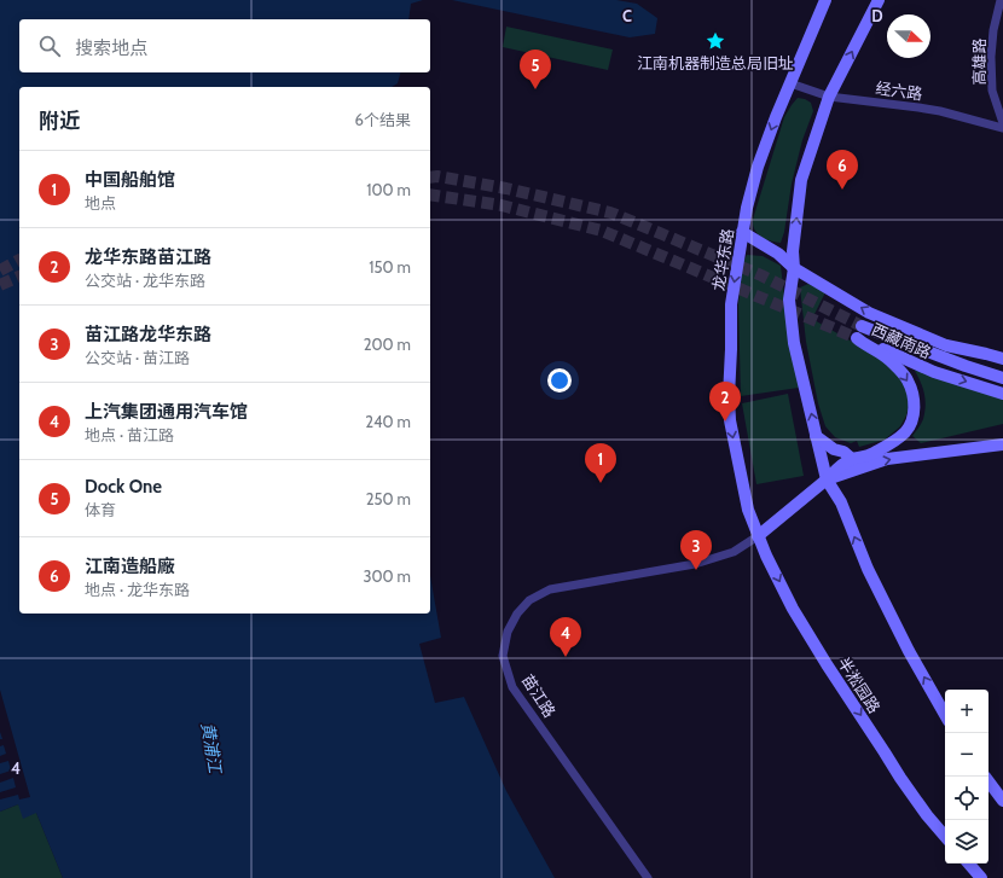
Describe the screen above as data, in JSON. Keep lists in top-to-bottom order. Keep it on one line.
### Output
{"streets":{"main road":["龙华东路","西藏南路","半淞园路"],"street":["高雄路","经六路","苗江路"]},"crossings":[["经六路","龙华东路"],["龙华东路","西藏南路"],["龙华东路","半淞园路"],["龙华东路","苗江路"],["西藏南路","半淞园路"],["西藏南路","苗江路"],["半淞园路","苗江路"]],"water":["黄浦江"],"places":{"place":["江南机器制造总局旧址"]},"north":"right","page":{"search":"搜索地点","pins":["5","6","2","1","3","4"],"heading":["附近","6个结果"],"list":[{"mark":"1","name":"中国船舶馆","note":"地点","value":"100 m"},{"mark":"2","name":"龙华东路苗江路","note":"公交站 · 龙华东路","value":"150 m"},{"mark":"3","name":"苗江路龙华东路","note":"公交站 · 苗江路","value":"200 m"},{"mark":"4","name":"上汽集团通用汽车馆","note":"地点 · 苗江路","value":"240 m"},{"mark":"5","name":"Dock One","note":"体育","value":"250 m"},{"mark":"6","name":"江南造船廠","note":"地点 · 龙华东路","value":"300 m"}],"map_buttons":["+","−"]},"grid":{"columns":["C","D"],"rows":["4"]}}
